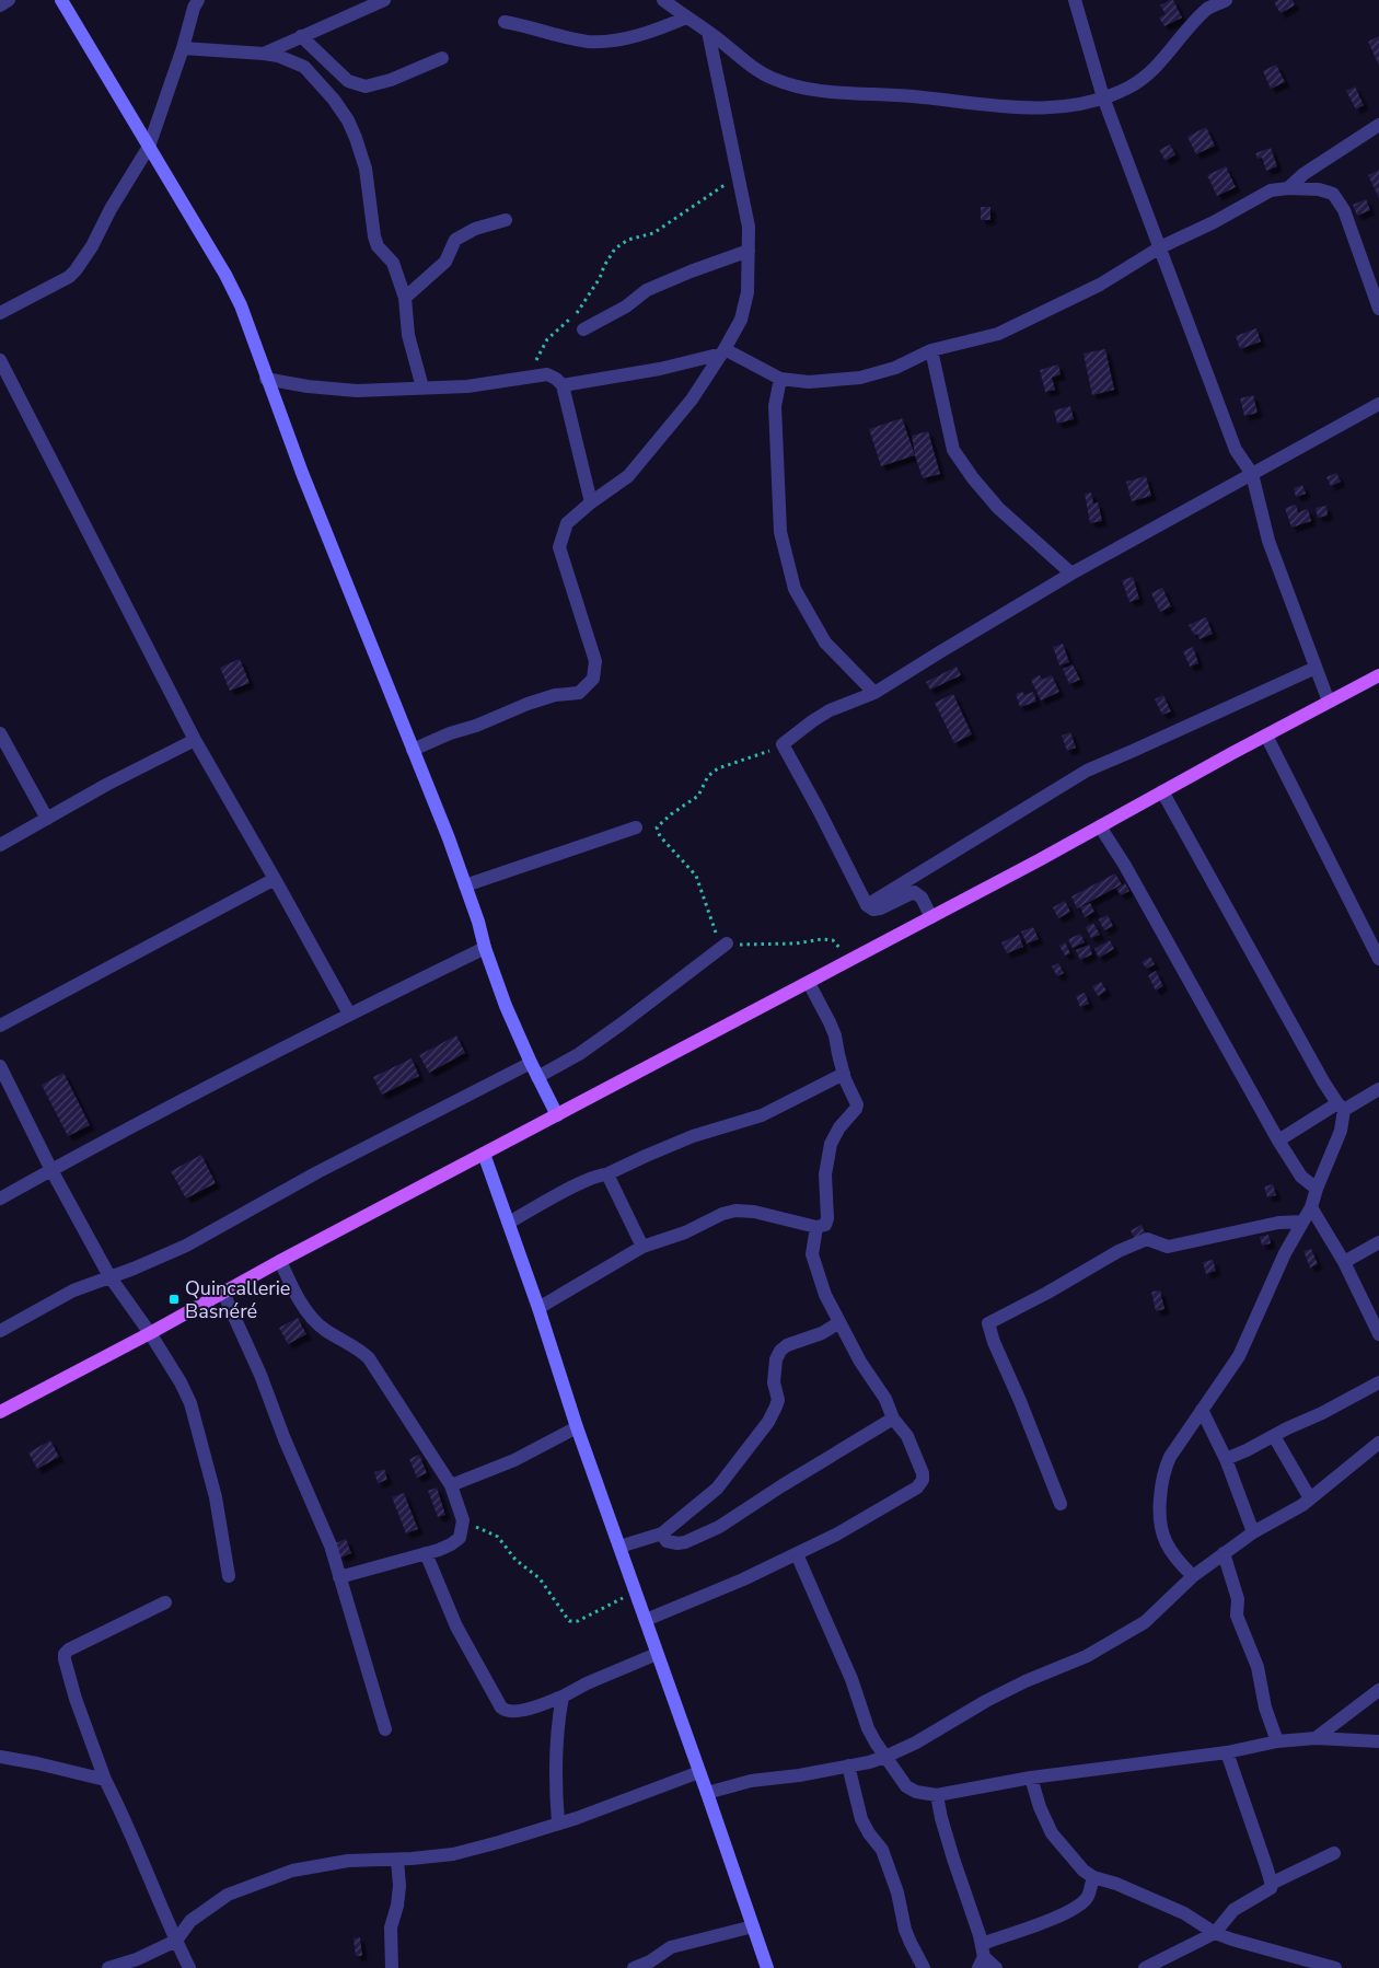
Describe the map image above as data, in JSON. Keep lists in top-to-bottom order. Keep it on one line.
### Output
{"places":{"transit":["Quincallerie Basnéré"]}}
